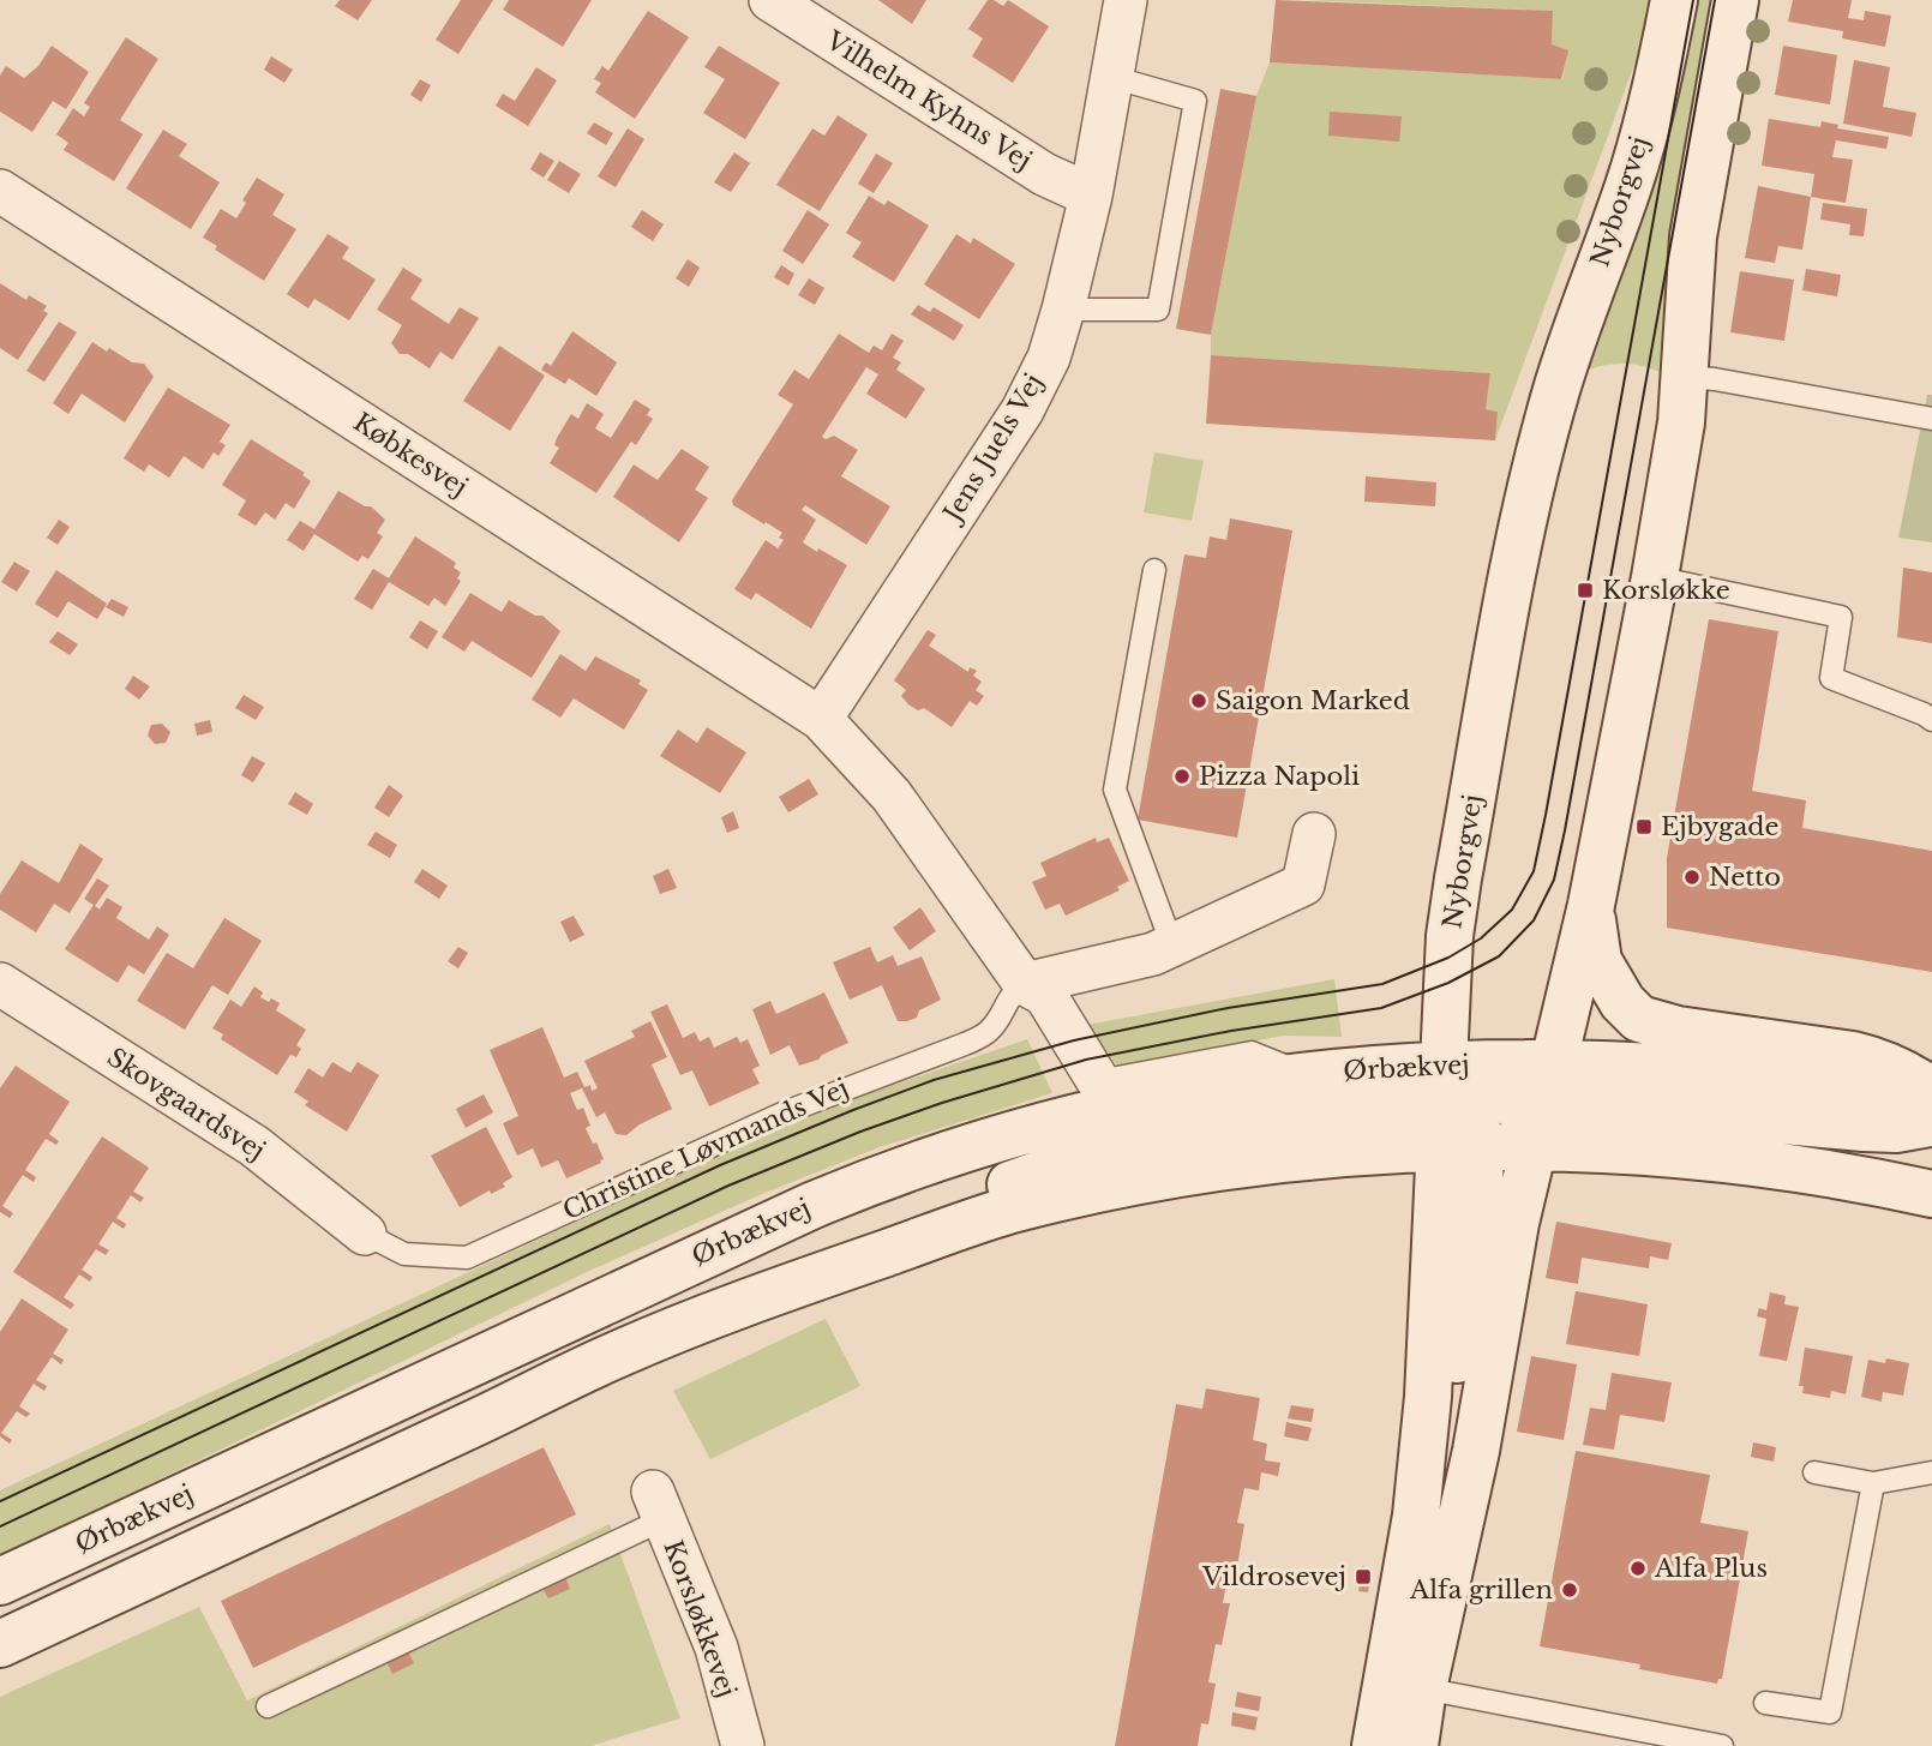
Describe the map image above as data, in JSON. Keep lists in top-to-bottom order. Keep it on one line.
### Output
{"streets":{"main road":["Nyborgvej","Ørbækvej"],"street":["Vilhelm Kyhns Vej","Jens Juels Vej","Købkesvej","Skovgaardsvej","Korsløkkevej"],"lane":["Christine Løvmands Vej"]},"crossings":[["Vilhelm Kyhns Vej","Jens Juels Vej"],["Nyborgvej","Ørbækvej"],["Jens Juels Vej","Købkesvej"],["Skovgaardsvej","Christine Løvmands Vej"]],"places":{"transit":["Korsløkke","Ejbygade","Vildrosevej"],"other":["Saigon Marked","Pizza Napoli","Netto","Alfa Plus","Alfa grillen"]}}
